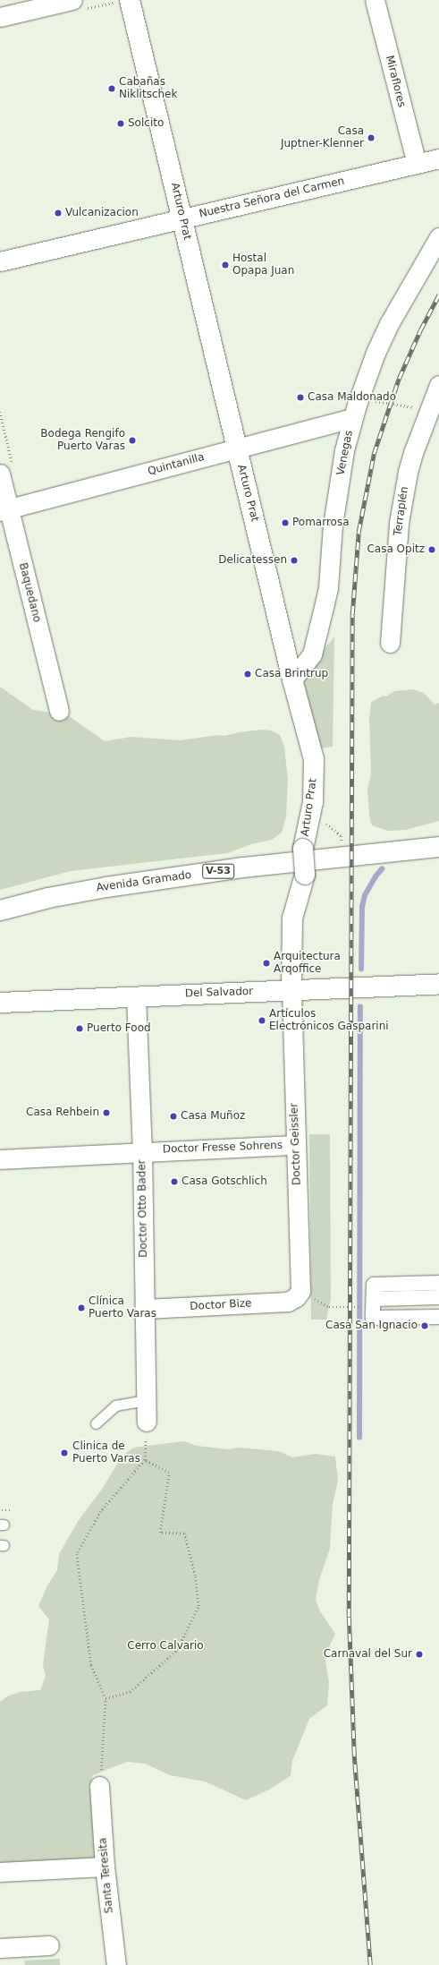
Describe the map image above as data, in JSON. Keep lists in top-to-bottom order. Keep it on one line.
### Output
{"streets":{"street":["Miraflores","Nuestra Señora del Carmen","Arturo Prat","Venegas","Quintanilla","Terraplén","Baquedano","V-53","Avenida Gramado","Del Salvador","Doctor Geissler","Doctor Fresse Sohrens","Doctor Otto Bader","Doctor Bize","Santa Teresita"]},"crossings":[["Miraflores","Nuestra Señora del Carmen"],["Nuestra Señora del Carmen","Arturo Prat"],["Arturo Prat","Venegas"],["Arturo Prat","Quintanilla"],["Arturo Prat","Del Salvador"],["Arturo Prat","Doctor Geissler"],["Venegas","Quintanilla"],["Quintanilla","Baquedano"],["Del Salvador","Doctor Geissler"],["Del Salvador","Doctor Otto Bader"],["Doctor Geissler","Doctor Fresse Sohrens"],["Doctor Geissler","Doctor Bize"],["Doctor Fresse Sohrens","Doctor Otto Bader"],["Doctor Otto Bader","Doctor Bize"]],"parks":["Cerro Calvario"],"places":["Cabañas Niklitschek","Solcito","Casa Juptner-Klenner","Vulcanizacion","Hostal Opapa Juan","Casa Maldonado","Bodega Rengifo Puerto Varas","Pomarrosa","Casa Opitz","Delicatessen","Casa Brintrup","Arquitectura Arqoffice","Artículos Electrónicos Gasparini","Puerto Food","Casa Rehbein","Casa Muñoz","Casa Gotschlich","Clínica Puerto Varas","Casa San Ignacio","Clinica de Puerto Varas","Carnaval del Sur"]}
